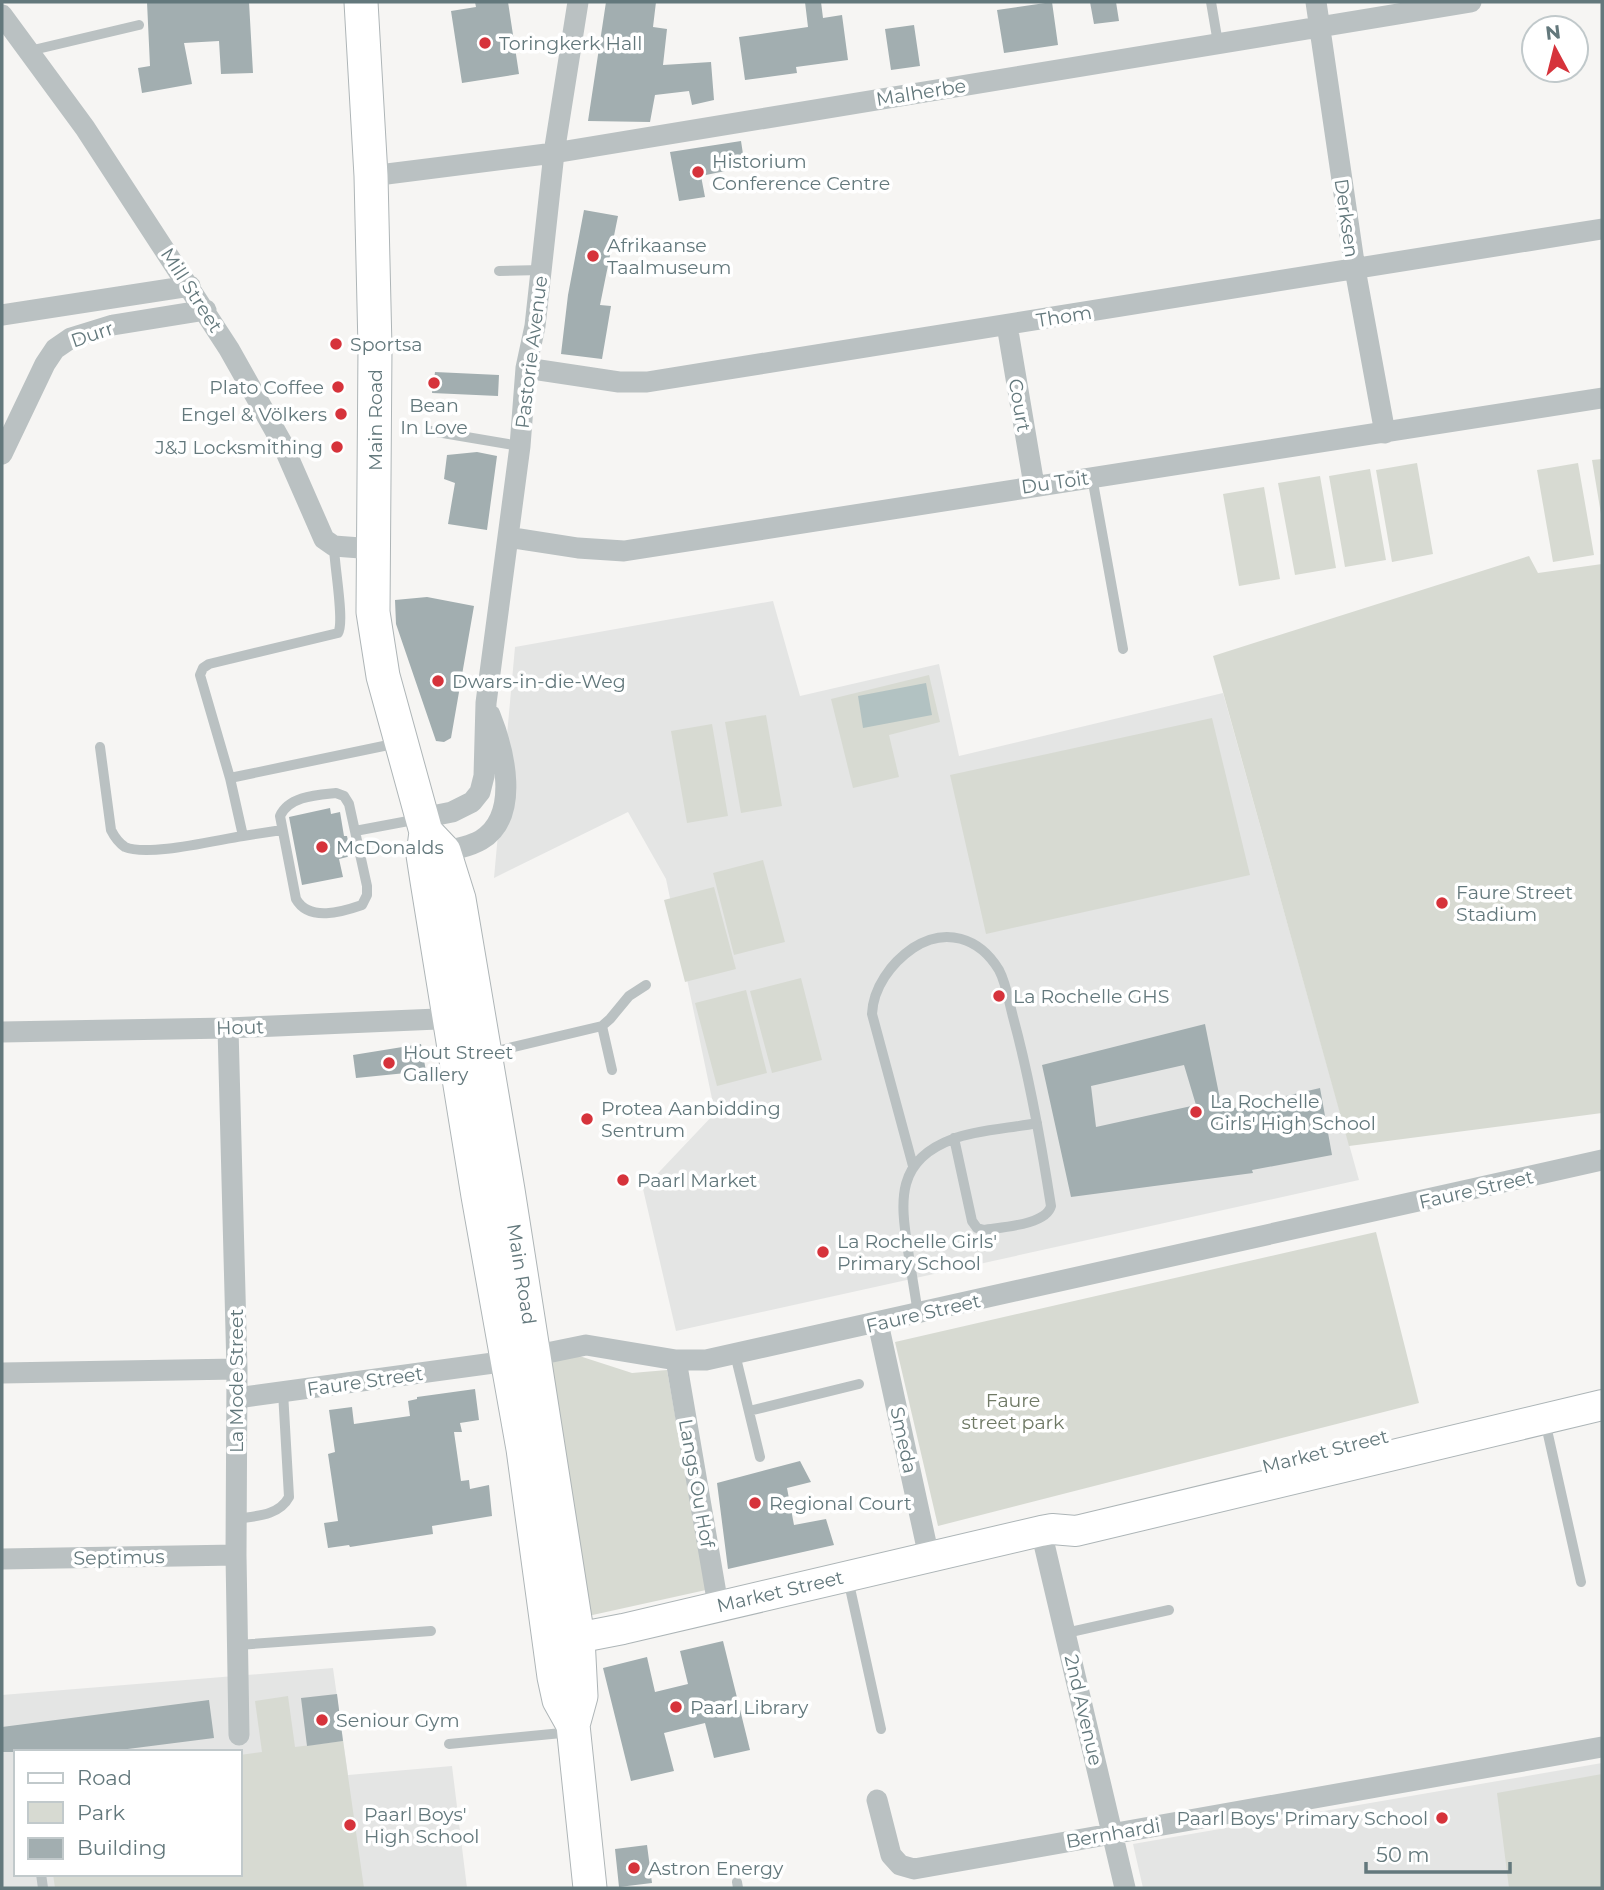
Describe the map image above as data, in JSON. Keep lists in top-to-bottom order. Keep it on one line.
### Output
{"streets":{"main road":["Main Road","Market Street"],"street":["Malherbe","Derksen","Mill Street","Thom","Durr","Pastorie Avenue","Court","Du Toit","Hout","Faure Street","La Mode Street","Smeda","Langs Ou Hof","Septimus","2nd Avenue","Bernhardi"]},"crossings":[["Malherbe","Derksen"],["Malherbe","Pastorie Avenue"],["Malherbe","Main Road"],["Derksen","Thom"],["Derksen","Du Toit"],["Mill Street","Durr"],["Thom","Pastorie Avenue"],["Thom","Court"],["Pastorie Avenue","Main Road"],["Pastorie Avenue","Du Toit"],["Court","Du Toit"],["Main Road","Hout"],["Main Road","Faure Street"],["Main Road","Market Street"],["Hout","La Mode Street"],["Faure Street","La Mode Street"],["Faure Street","Smeda"],["Faure Street","Langs Ou Hof"],["La Mode Street","Septimus"],["Smeda","Market Street"],["Market Street","Langs Ou Hof"],["Market Street","2nd Avenue"],["2nd Avenue","Bernhardi"]],"parks":["Faure street park"],"places":["Toringkerk Hall","Historium Conference Centre","Afrikaanse Taalmuseum","Sportsa","Bean In Love","Plato Coffee","Engel & Völkers","J&J Locksmithing","Dwars-in-die-Weg","McDonalds","Faure Street Stadium","La Rochelle GHS","Hout Street Gallery","La Rochelle Girls' High School","Protea Aanbidding Sentrum","Paarl Market","La Rochelle Girls' Primary School","Regional Court","Paarl Library","Seniour Gym","Paarl Boys' Primary School","Paarl Boys' High School","Astron Energy"],"legend":["Road","Park","Building"],"scale_bar":"50 m","north":"top"}
